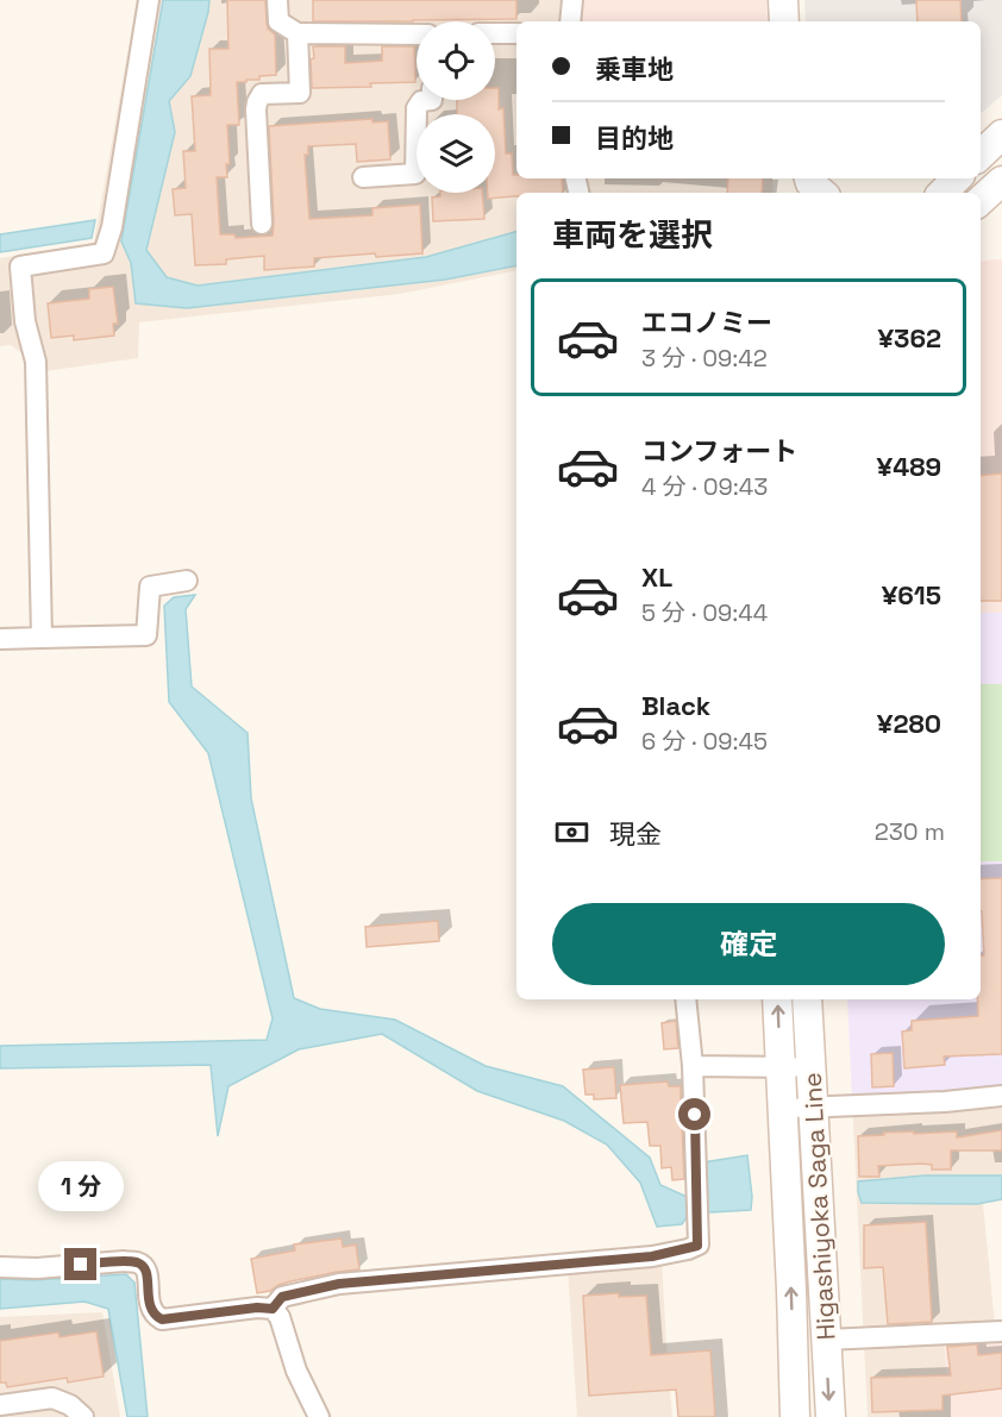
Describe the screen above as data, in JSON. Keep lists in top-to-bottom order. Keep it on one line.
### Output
{"streets":{"main road":["Higashiyoka Saga Line"]},"page":{"banner":["乗車地","目的地"],"heading":"車両を選択","list":[{"name":"エコノミー","note":"3 分 · 09:42","value":"¥362"},{"name":"コンフォート","note":"4 分 · 09:43","value":"¥489"},{"name":"XL","note":"5 分 · 09:44","value":"¥615"},{"name":"Black","note":"6 分 · 09:45","value":"¥280"}],"pay":["現金","230 m"],"buttons":"確定","bubble":"1 分"}}
